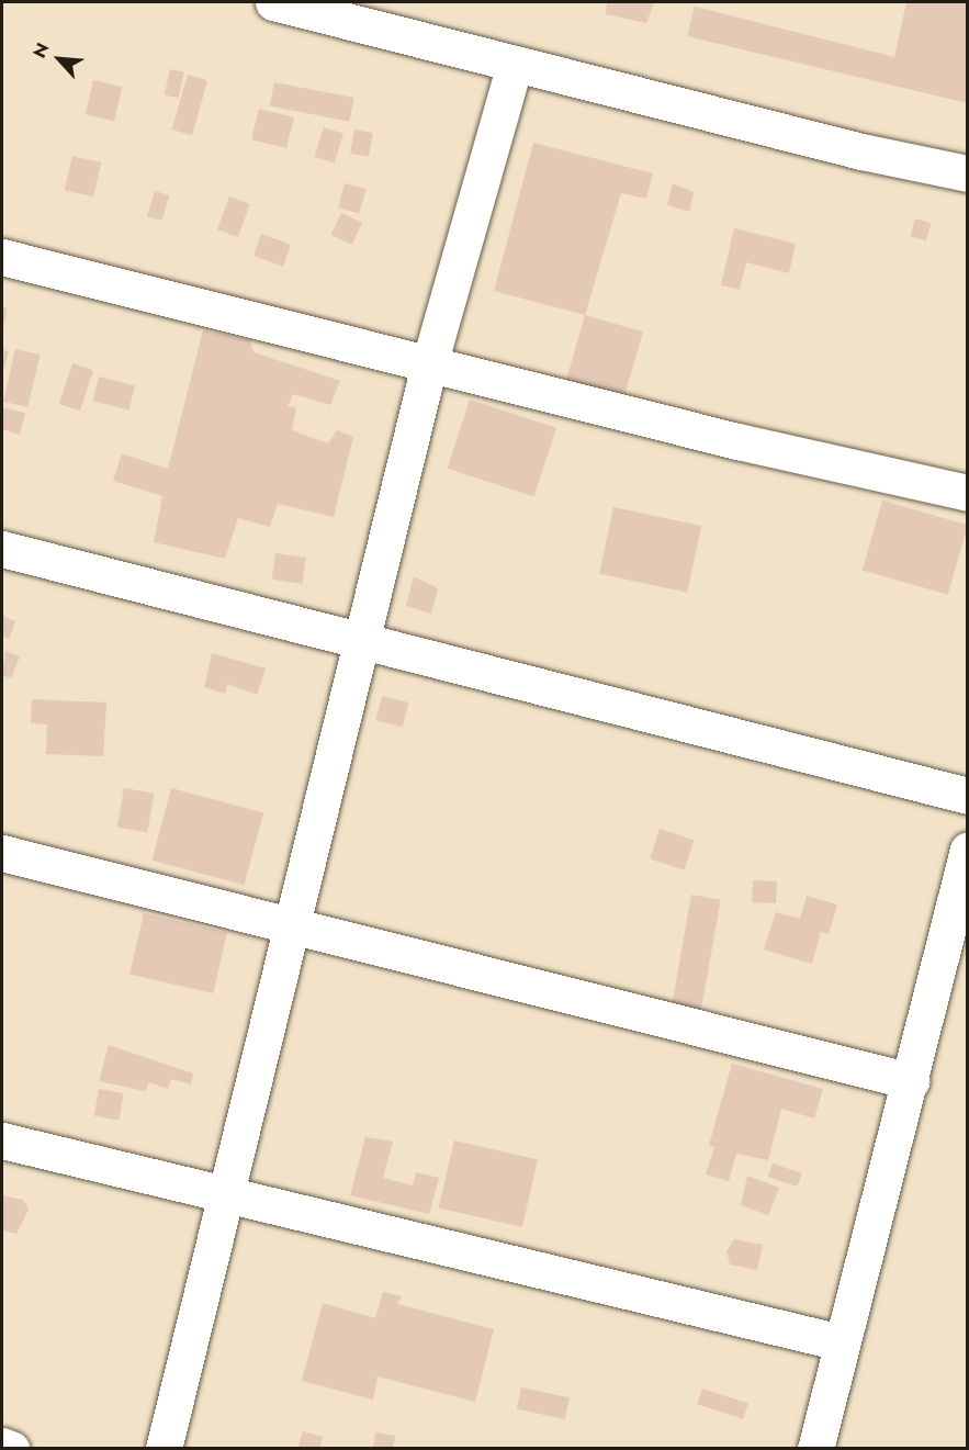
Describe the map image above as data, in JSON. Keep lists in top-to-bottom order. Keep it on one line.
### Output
{"north":"top left"}
